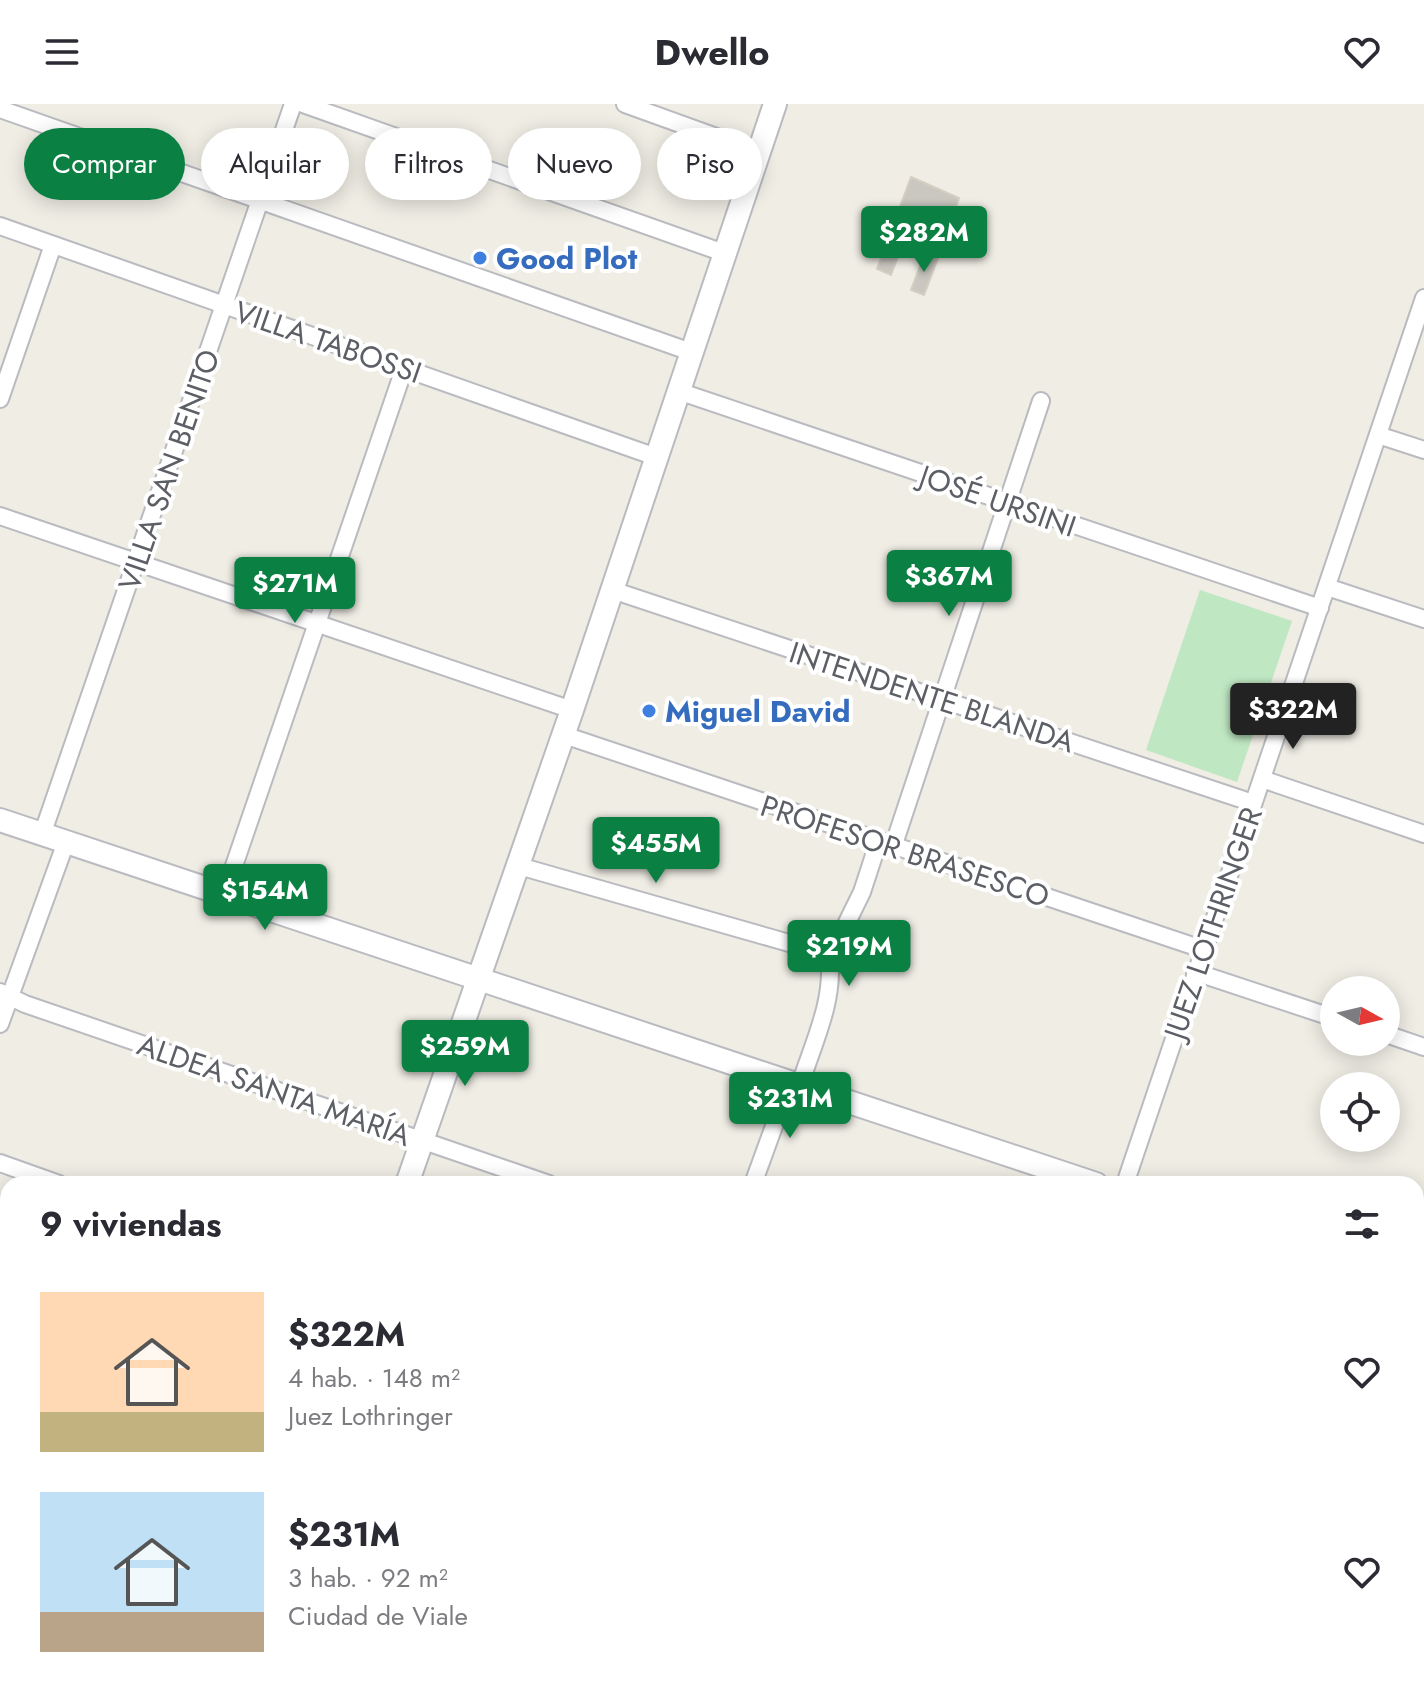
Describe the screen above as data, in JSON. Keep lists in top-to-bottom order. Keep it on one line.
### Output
{"streets":{"street":["VILLA TABOSSI","VILLA SAN BENITO","JOSÉ URSINI","INTENDENTE BLANDA","PROFESOR BRASESCO","JUEZ LOTHRINGER","ALDEA SANTA MARÍA"]},"crossings":[["VILLA TABOSSI","VILLA SAN BENITO"],["JOSÉ URSINI","JUEZ LOTHRINGER"],["INTENDENTE BLANDA","JUEZ LOTHRINGER"],["PROFESOR BRASESCO","JUEZ LOTHRINGER"]],"places":["Good Plot","Miguel David"],"north":"right","page":{"header":"Dwello","chip":["Comprar","Alquilar","Filtros","Nuevo","Piso"],"price":["$282M","$367M","$271M","$322M","$455M","$154M","$219M","$259M","$231M"],"heading":"9 viviendas","list":[{"name":"$322M","note":"4 hab. · 148 m² · Juez Lothringer"},{"name":"$231M","note":"3 hab. · 92 m² · Ciudad de Viale"}]}}
